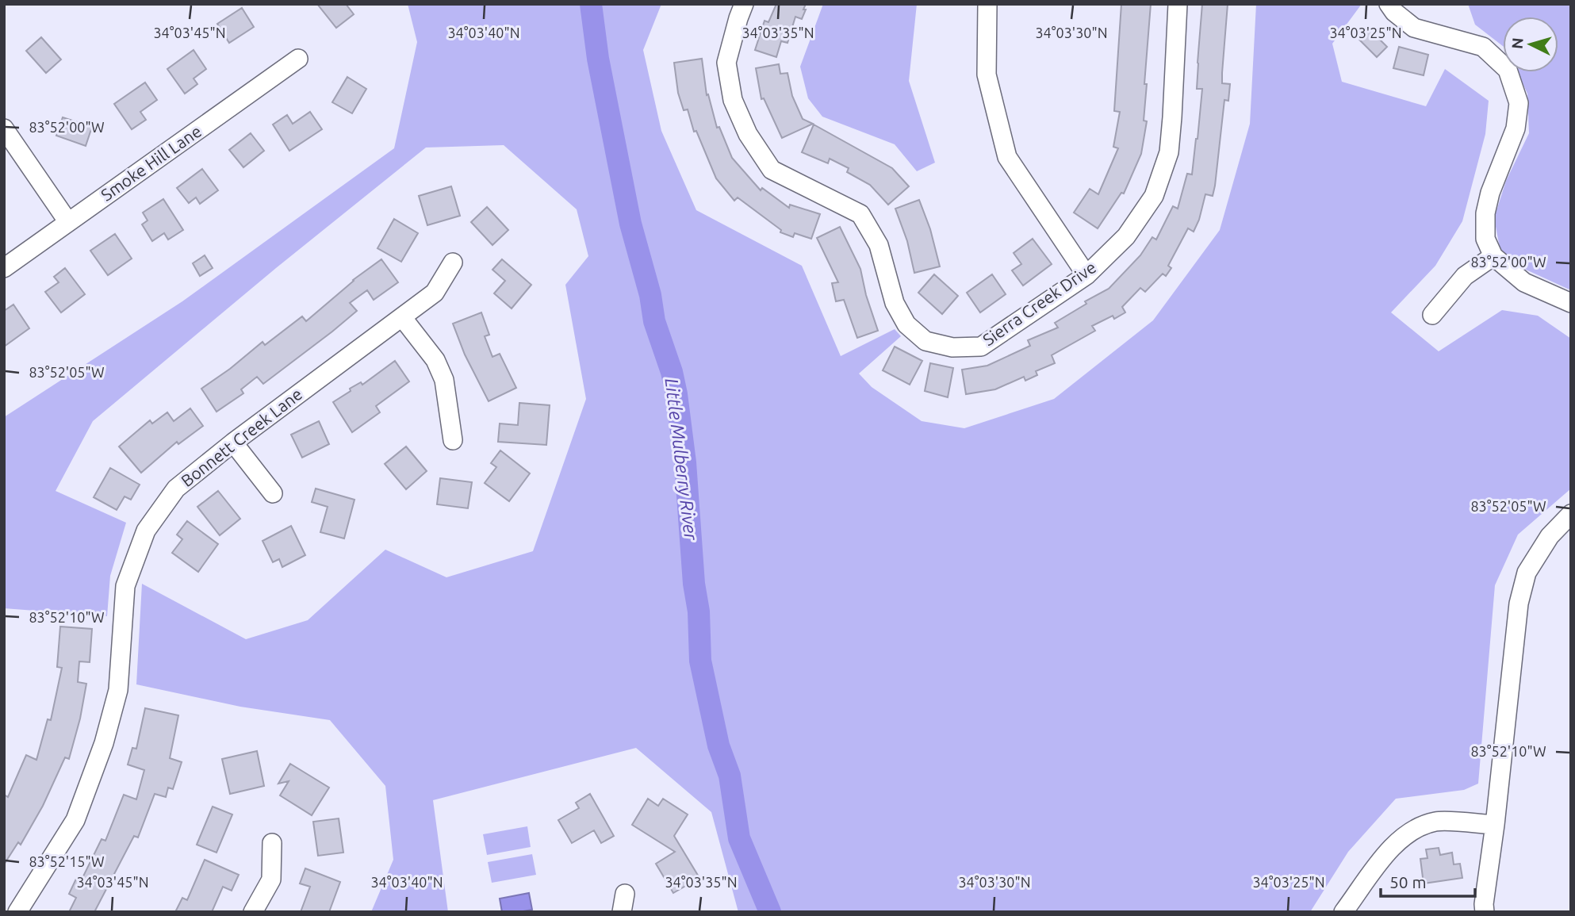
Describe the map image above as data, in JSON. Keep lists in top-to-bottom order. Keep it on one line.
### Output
{"streets":{"street":["Smoke Hill Lane","Sierra Creek Drive","Bonnett Creek Lane"]},"water":["Little Mulberry River"],"scale_bar":"50 m","north":"left","coordinates":["34°03'45\"N","34°03'40\"N","34°03'35\"N","34°03'30\"N","34°03'25\"N","83°52'00\"W","83°52'05\"W","83°52'10\"W","83°52'15\"W"]}
